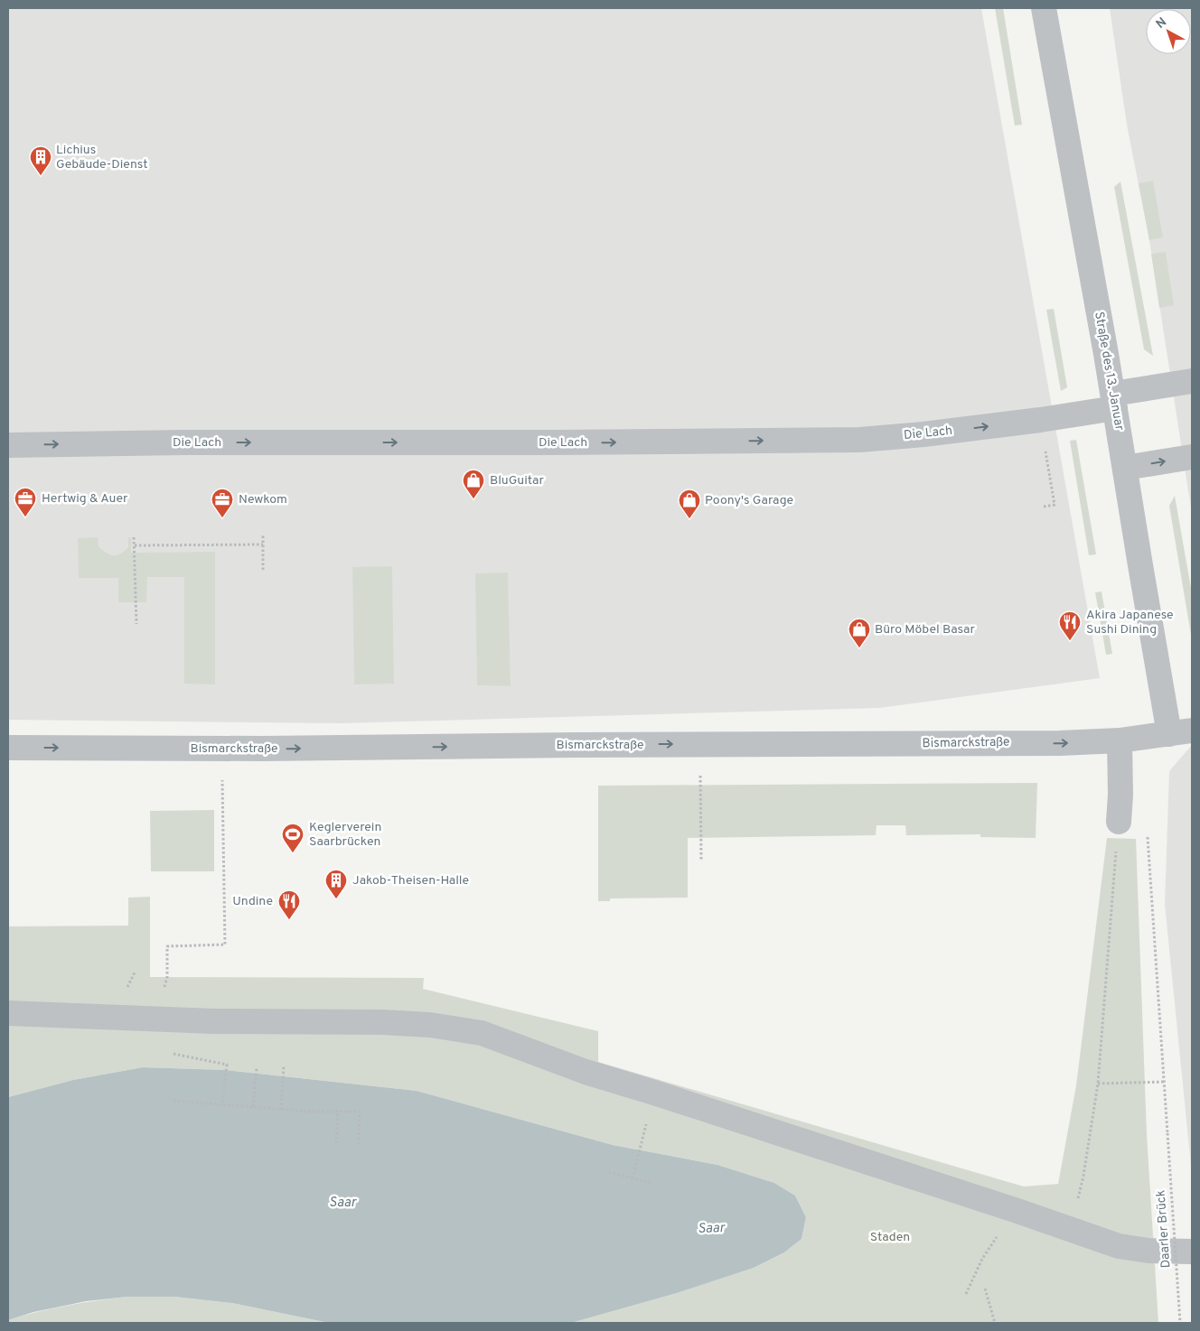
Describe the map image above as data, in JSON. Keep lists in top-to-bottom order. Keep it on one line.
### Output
{"streets":{"street":["Straße des 13. Januar","Die Lach","Bismarckstraße"],"path":["Daarler Brück"]},"crossings":[["Straße des 13. Januar","Die Lach"],["Straße des 13. Januar","Bismarckstraße"]],"one_way":["Die Lach","Bismarckstraße"],"water":["Saar"],"parks":["Staden"],"places":{"building":["Lichius Gebäude-Dienst","Jakob-Theisen-Halle"],"shop":["BluGuitar","Poony's Garage","Büro Möbel Basar"],"office":["Hertwig & Auer","Newkom"],"restaurant":["Akira Japanese Sushi Dining","Undine"],"sports":["Keglerverein Saarbrücken"]},"north":"top left"}
